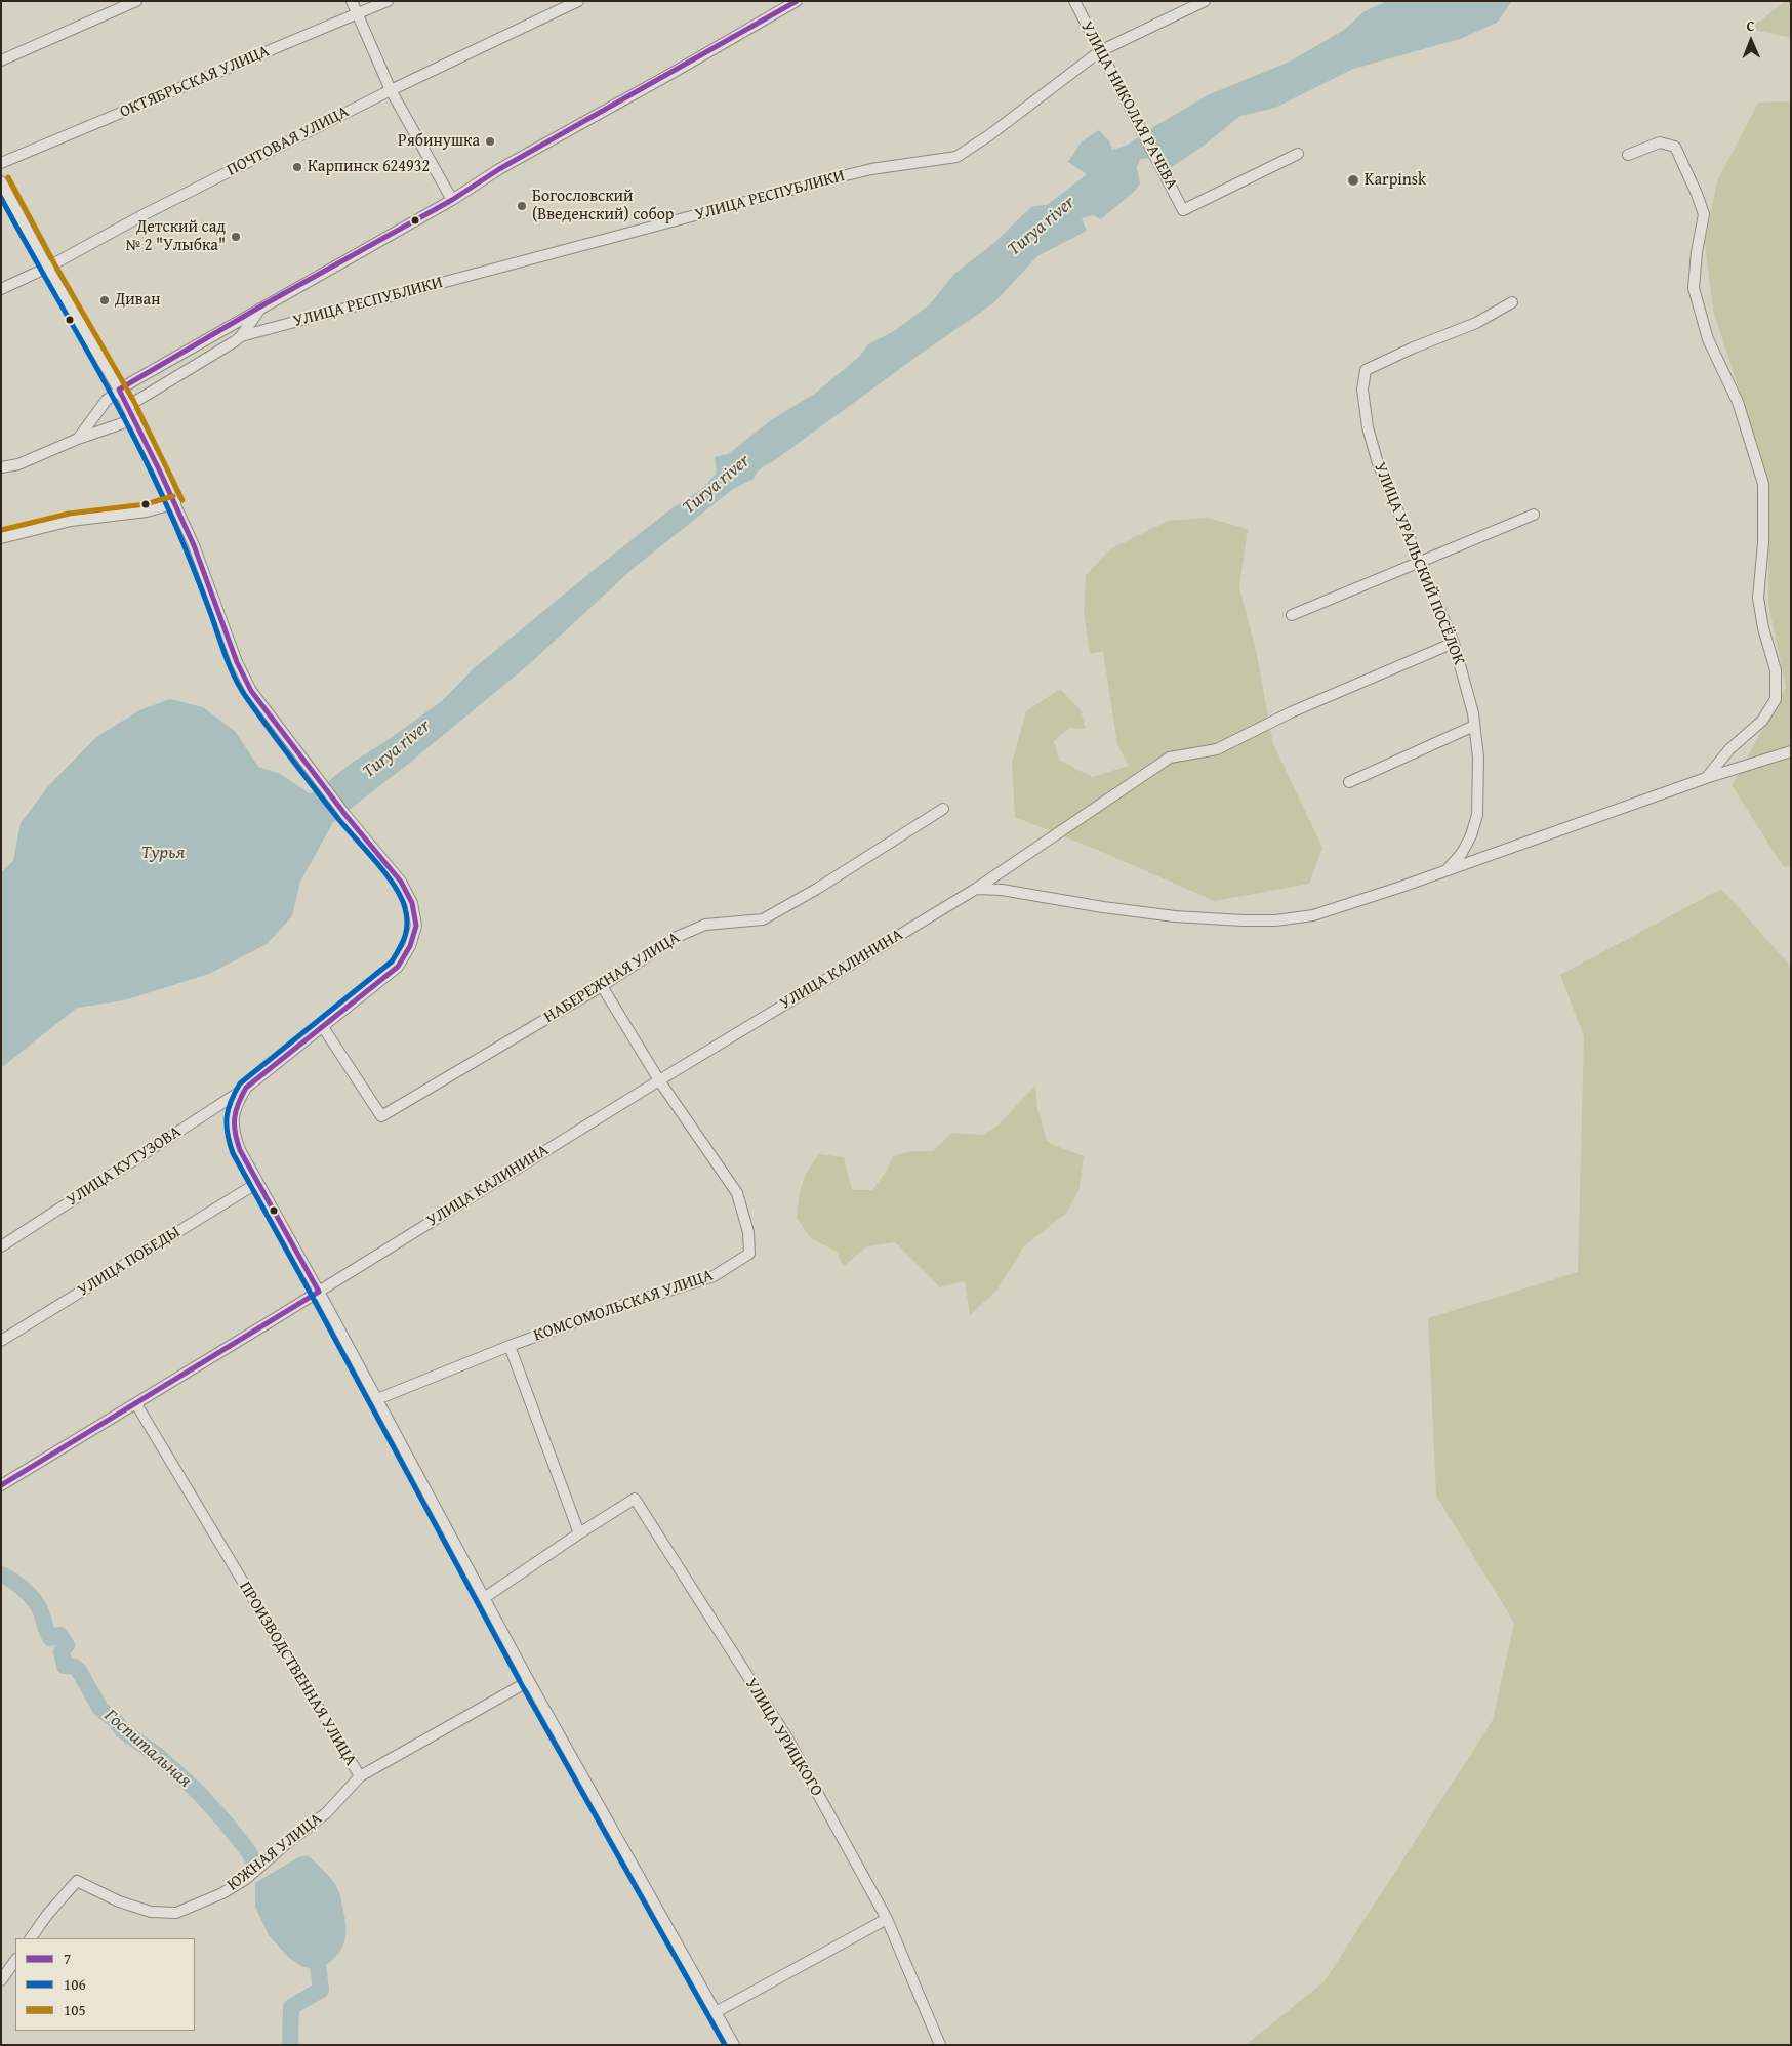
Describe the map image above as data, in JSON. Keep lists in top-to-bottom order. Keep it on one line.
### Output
{"streets":{"street":["ОКТЯБРЬСКАЯ УЛИЦА","УЛИЦА НИКОЛАЯ РАЧЕВА","ПОЧТОВАЯ УЛИЦА","УЛИЦА РЕСПУБЛИКИ","УЛИЦА УРАЛЬСКИЙ ПОСЁЛОК","УЛИЦА КАЛИНИНА","НАБЕРЕЖНАЯ УЛИЦА","УЛИЦА КУТУЗОВА","УЛИЦА ПОБЕДЫ","КОМСОМОЛЬСКАЯ УЛИЦА","ПРОИЗВОДСТВЕННАЯ УЛИЦА","УЛИЦА УРИЦКОГО","ЮЖНАЯ УЛИЦА"]},"crossings":[["УЛИЦА НИКОЛАЯ РАЧЕВА","УЛИЦА РЕСПУБЛИКИ"],["ПОЧТОВАЯ УЛИЦА","УЛИЦА КУТУЗОВА"],["УЛИЦА УРАЛЬСКИЙ ПОСЁЛОК","УЛИЦА КАЛИНИНА"],["УЛИЦА КАЛИНИНА","КОМСОМОЛЬСКАЯ УЛИЦА"],["УЛИЦА КАЛИНИНА","ПРОИЗВОДСТВЕННАЯ УЛИЦА"],["НАБЕРЕЖНАЯ УЛИЦА","УЛИЦА КУТУЗОВА"],["НАБЕРЕЖНАЯ УЛИЦА","КОМСОМОЛЬСКАЯ УЛИЦА"],["ПРОИЗВОДСТВЕННАЯ УЛИЦА","ЮЖНАЯ УЛИЦА"]],"water":["Turya river","Турья","Госпитальная"],"places":["Рябинушка","Карпинск 624932","Karpinsk","Богословский (Введенский) собор","Детский сад № 2 \"Улыбка\"","Диван"],"lines":["transit line 7","transit line 105","transit line 106"],"legend":["7","106","105"],"north":"top"}
